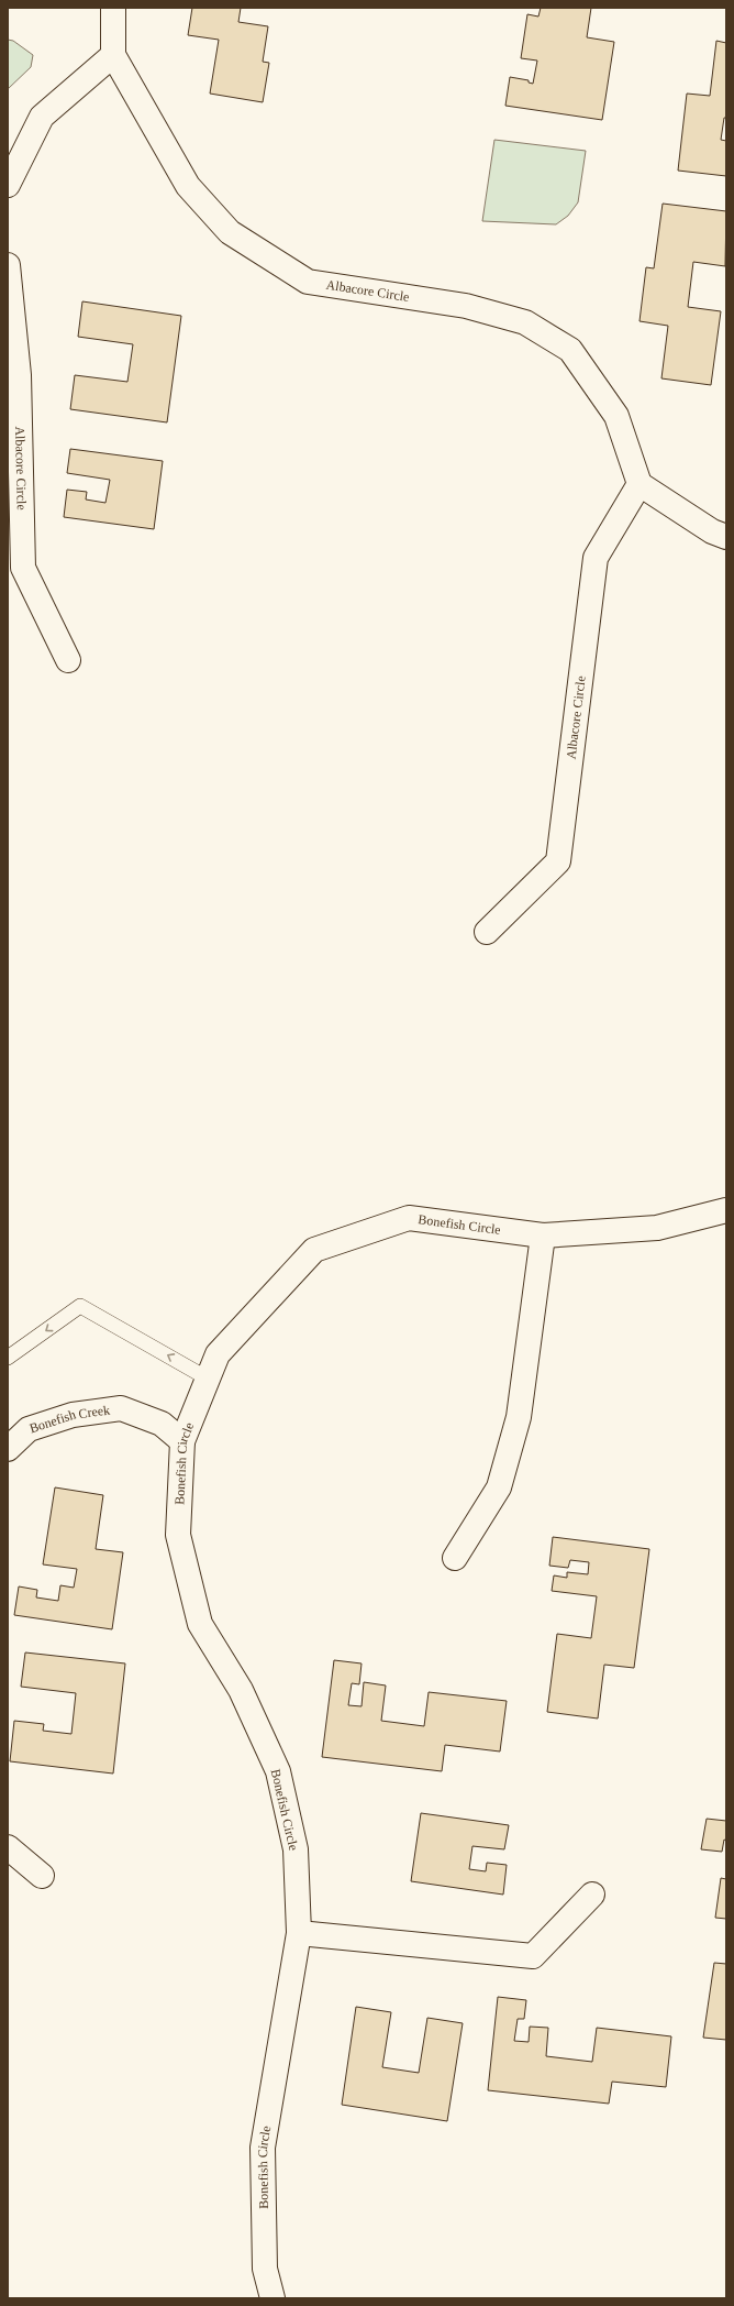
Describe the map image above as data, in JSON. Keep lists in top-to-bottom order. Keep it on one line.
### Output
{"streets":{"street":["Albacore Circle","Bonefish Circle","Bonefish Creek"]},"crossings":[["Bonefish Circle","Bonefish Creek"]]}
